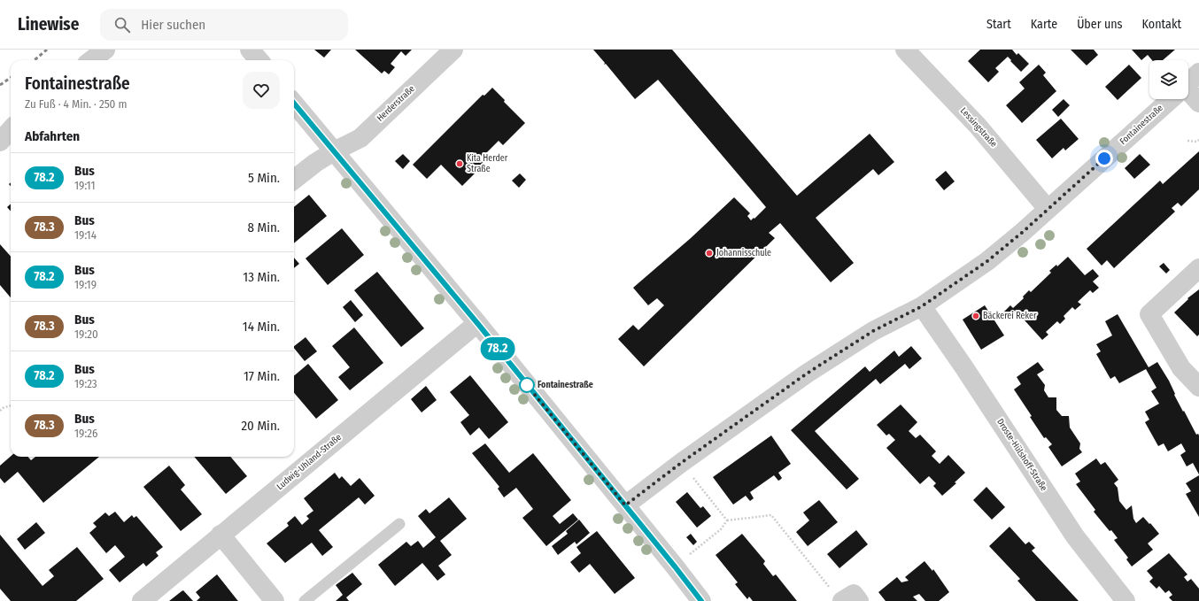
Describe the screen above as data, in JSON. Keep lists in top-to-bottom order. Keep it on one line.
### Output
{"streets":{"street":["Herderstraße","Fontainestraße","Lessingstraße","Droste-Hülshoff-Straße","Ludwig-Uhland-Straße"]},"crossings":[["Fontainestraße","Lessingstraße"],["Fontainestraße","Droste-Hülshoff-Straße"]],"places":["Kita Herder Straße","Johannisschule","Bäckerei Reker","Fontainestraße"],"lines":["bus line 78.2"],"page":{"header":"Linewise","search":"Hier suchen","nav":["Start","Karte","Über uns","Kontakt"],"on_map":"78.2","heading":[["Fontainestraße","Zu Fuß · 4 Min. · 250 m"],"Abfahrten"],"list":[{"mark":"78.2","name":"Bus","note":"19:11","value":"5 Min."},{"mark":"78.3","name":"Bus","note":"19:14","value":"8 Min."},{"mark":"78.2","name":"Bus","note":"19:19","value":"13 Min."},{"mark":"78.3","name":"Bus","note":"19:20","value":"14 Min."},{"mark":"78.2","name":"Bus","note":"19:23","value":"17 Min."},{"mark":"78.3","name":"Bus","note":"19:26","value":"20 Min."}]}}
